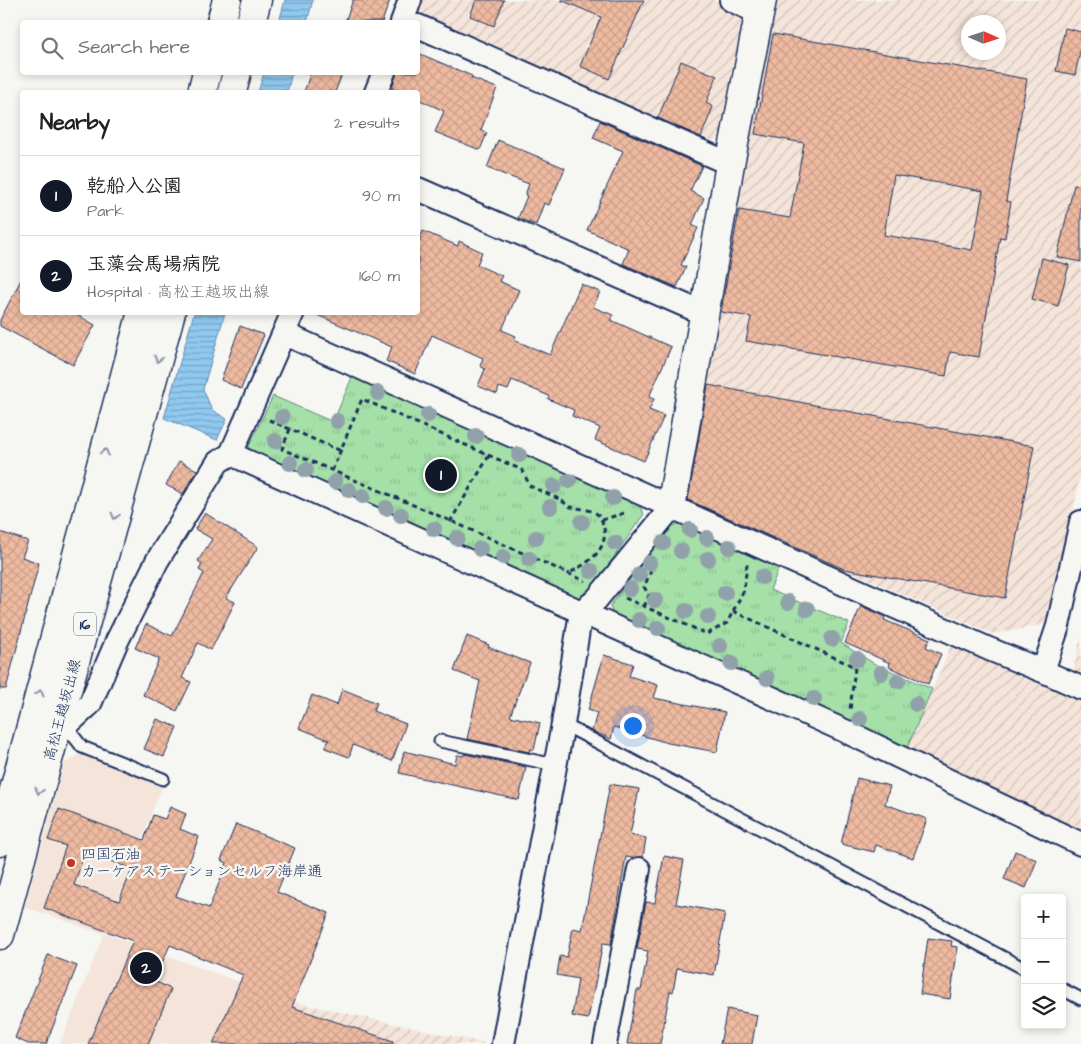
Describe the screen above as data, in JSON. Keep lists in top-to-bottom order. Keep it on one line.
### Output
{"streets":{"main road":["16","高松王越坂出線"]},"places":["四国石油 カーケアステーションセルフ海岸通"],"north":"right","page":{"search":"Search here","heading":["Nearby","2 results"],"list":[{"mark":"1","name":"乾船入公園","note":"Park","value":"90 m"},{"mark":"2","name":"玉藻会馬場病院","note":"Hospital · 高松王越坂出線","value":"160 m"}],"pins":["1","2"],"map_buttons":["+","−"]}}
